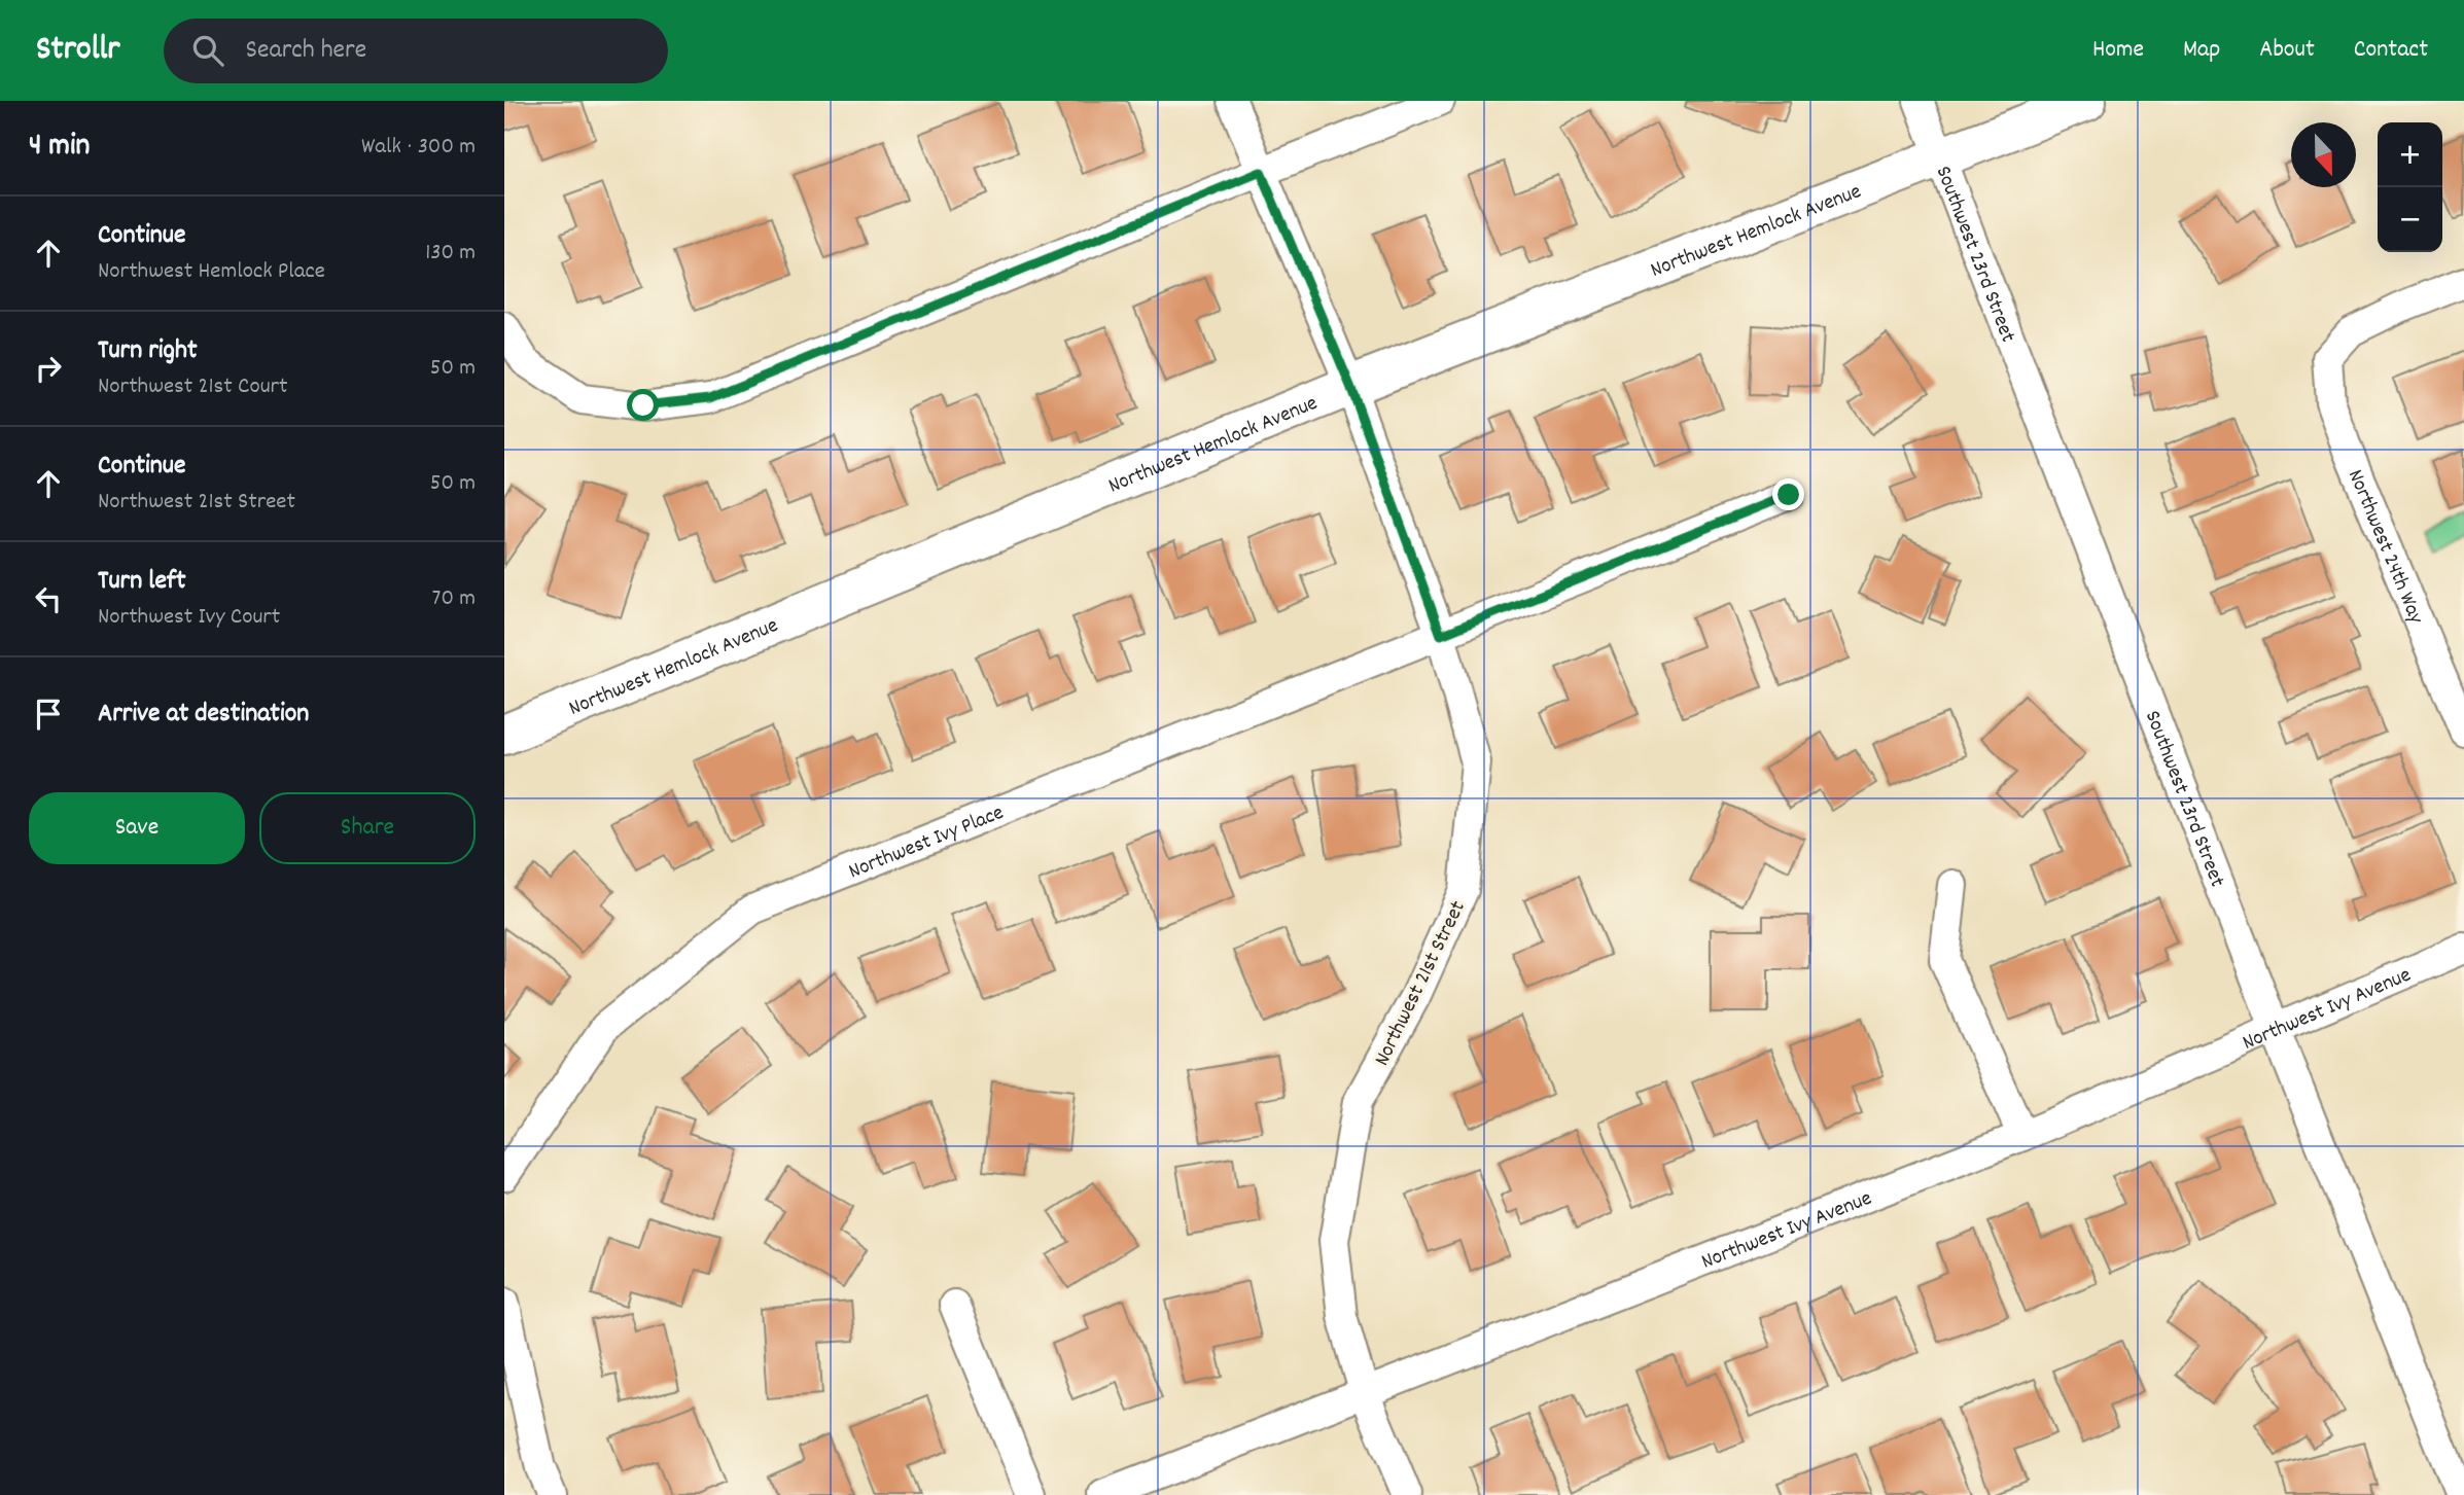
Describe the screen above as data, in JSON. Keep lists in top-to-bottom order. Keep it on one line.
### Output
{"streets":{"street":["Northwest Hemlock Avenue","Southwest 23rd Street","Northwest 24th Way","Northwest Ivy Place","Northwest 21st Street","Northwest Ivy Avenue"]},"crossings":[["Northwest Hemlock Avenue","Southwest 23rd Street"],["Northwest Hemlock Avenue","Northwest 21st Street"],["Southwest 23rd Street","Northwest Ivy Avenue"],["Northwest Ivy Place","Northwest 21st Street"],["Northwest 21st Street","Northwest Ivy Avenue"]],"north":"bottom","page":{"header":"Strollr","search":"Search here","nav":["Home","Map","About","Contact"],"heading":["4 min","Walk · 300 m"],"map_buttons":["+","−"],"list":[["Continue","Northwest Hemlock Place","130 m"],["Turn right","Northwest 21st Court","50 m"],["Continue","Northwest 21st Street","50 m"],["Turn left","Northwest Ivy Court","70 m"],"Arrive at destination"],"buttons":["Save","Share"]}}
